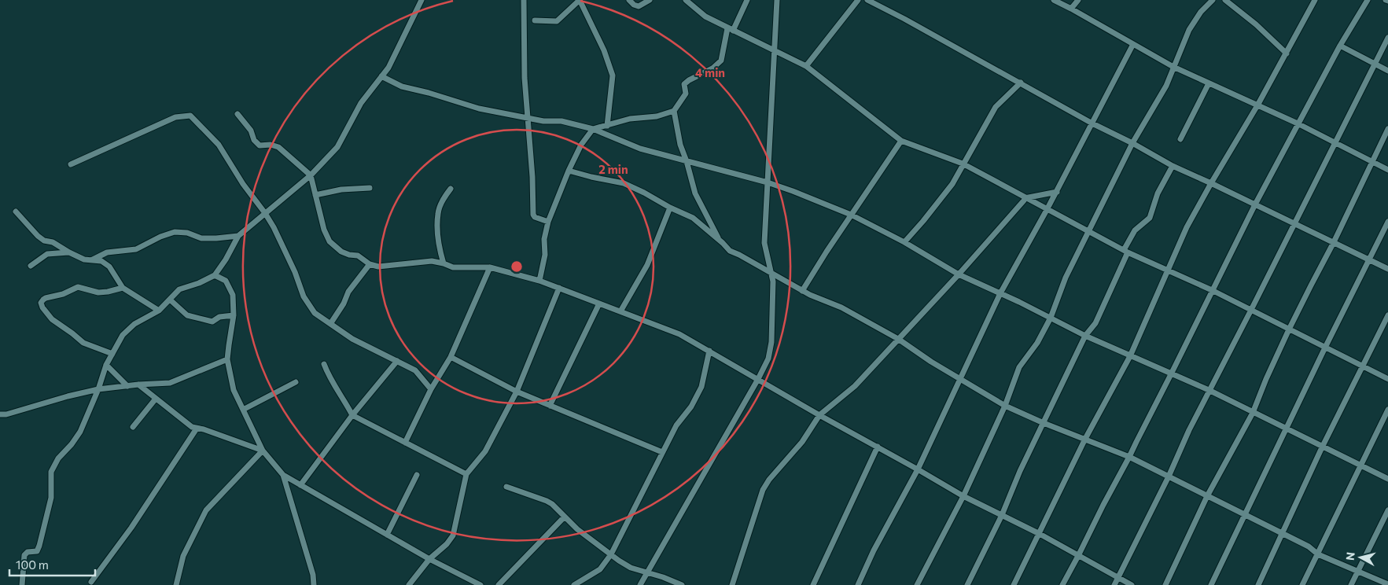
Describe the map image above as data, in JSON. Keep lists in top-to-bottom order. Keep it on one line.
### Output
{"scale_bar":"100 m","north":"left","rings":["4 min","2 min"]}
